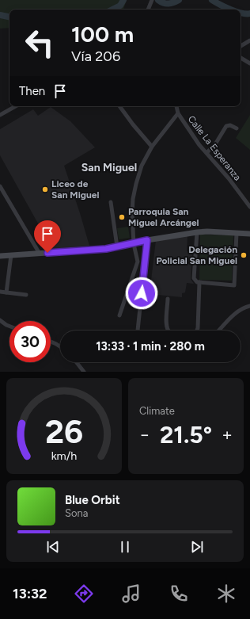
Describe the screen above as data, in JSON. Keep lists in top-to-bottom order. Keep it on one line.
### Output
{"streets":{"street":["Calle La Esperanza"]},"districts":["San Miguel"],"places":["Liceo de San Miguel","Parroquia San Miguel Arcángel","Delegación Policial San Miguel"],"page":{"turn":["100 m","Vía 206"],"then":"Then","limit":"30","trip":"13:33 · 1 min · 280 m","tile":"Climate","heat":["−","21.5°","+"],"song":["Blue Orbit","Sona"],"tabs":"13:32","gauge":["26","km/h"]}}
